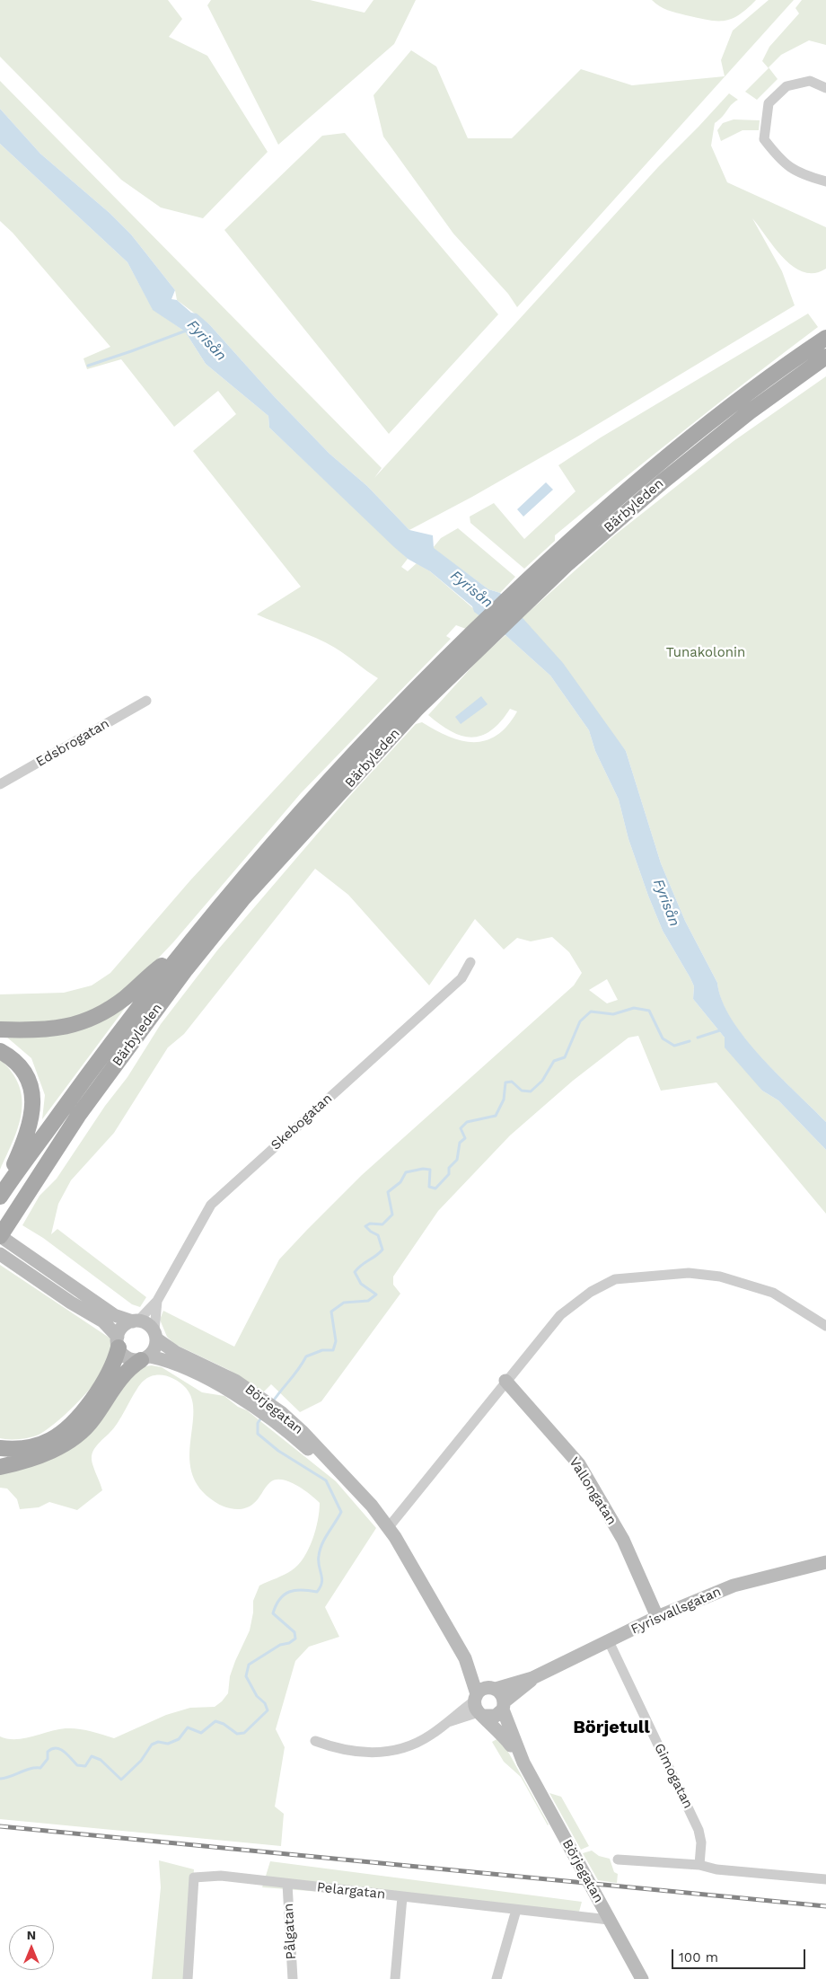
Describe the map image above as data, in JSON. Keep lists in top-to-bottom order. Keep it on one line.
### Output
{"streets":{"main road":["Bärbyleden"],"street":["Edsbrogatan","Skebogatan","Börjegatan","Vallongatan","Fyrisvallsgatan","Gimogatan","Pelargatan","Pålgatan"]},"crossings":[["Skebogatan","Börjegatan"],["Börjegatan","Fyrisvallsgatan"],["Börjegatan","Pelargatan"],["Vallongatan","Fyrisvallsgatan"],["Fyrisvallsgatan","Gimogatan"],["Pelargatan","Pålgatan"]],"districts":["Börjetull"],"water":["Fyrisån"],"parks":["Tunakolonin"],"scale_bar":"100 m","north":"top"}
